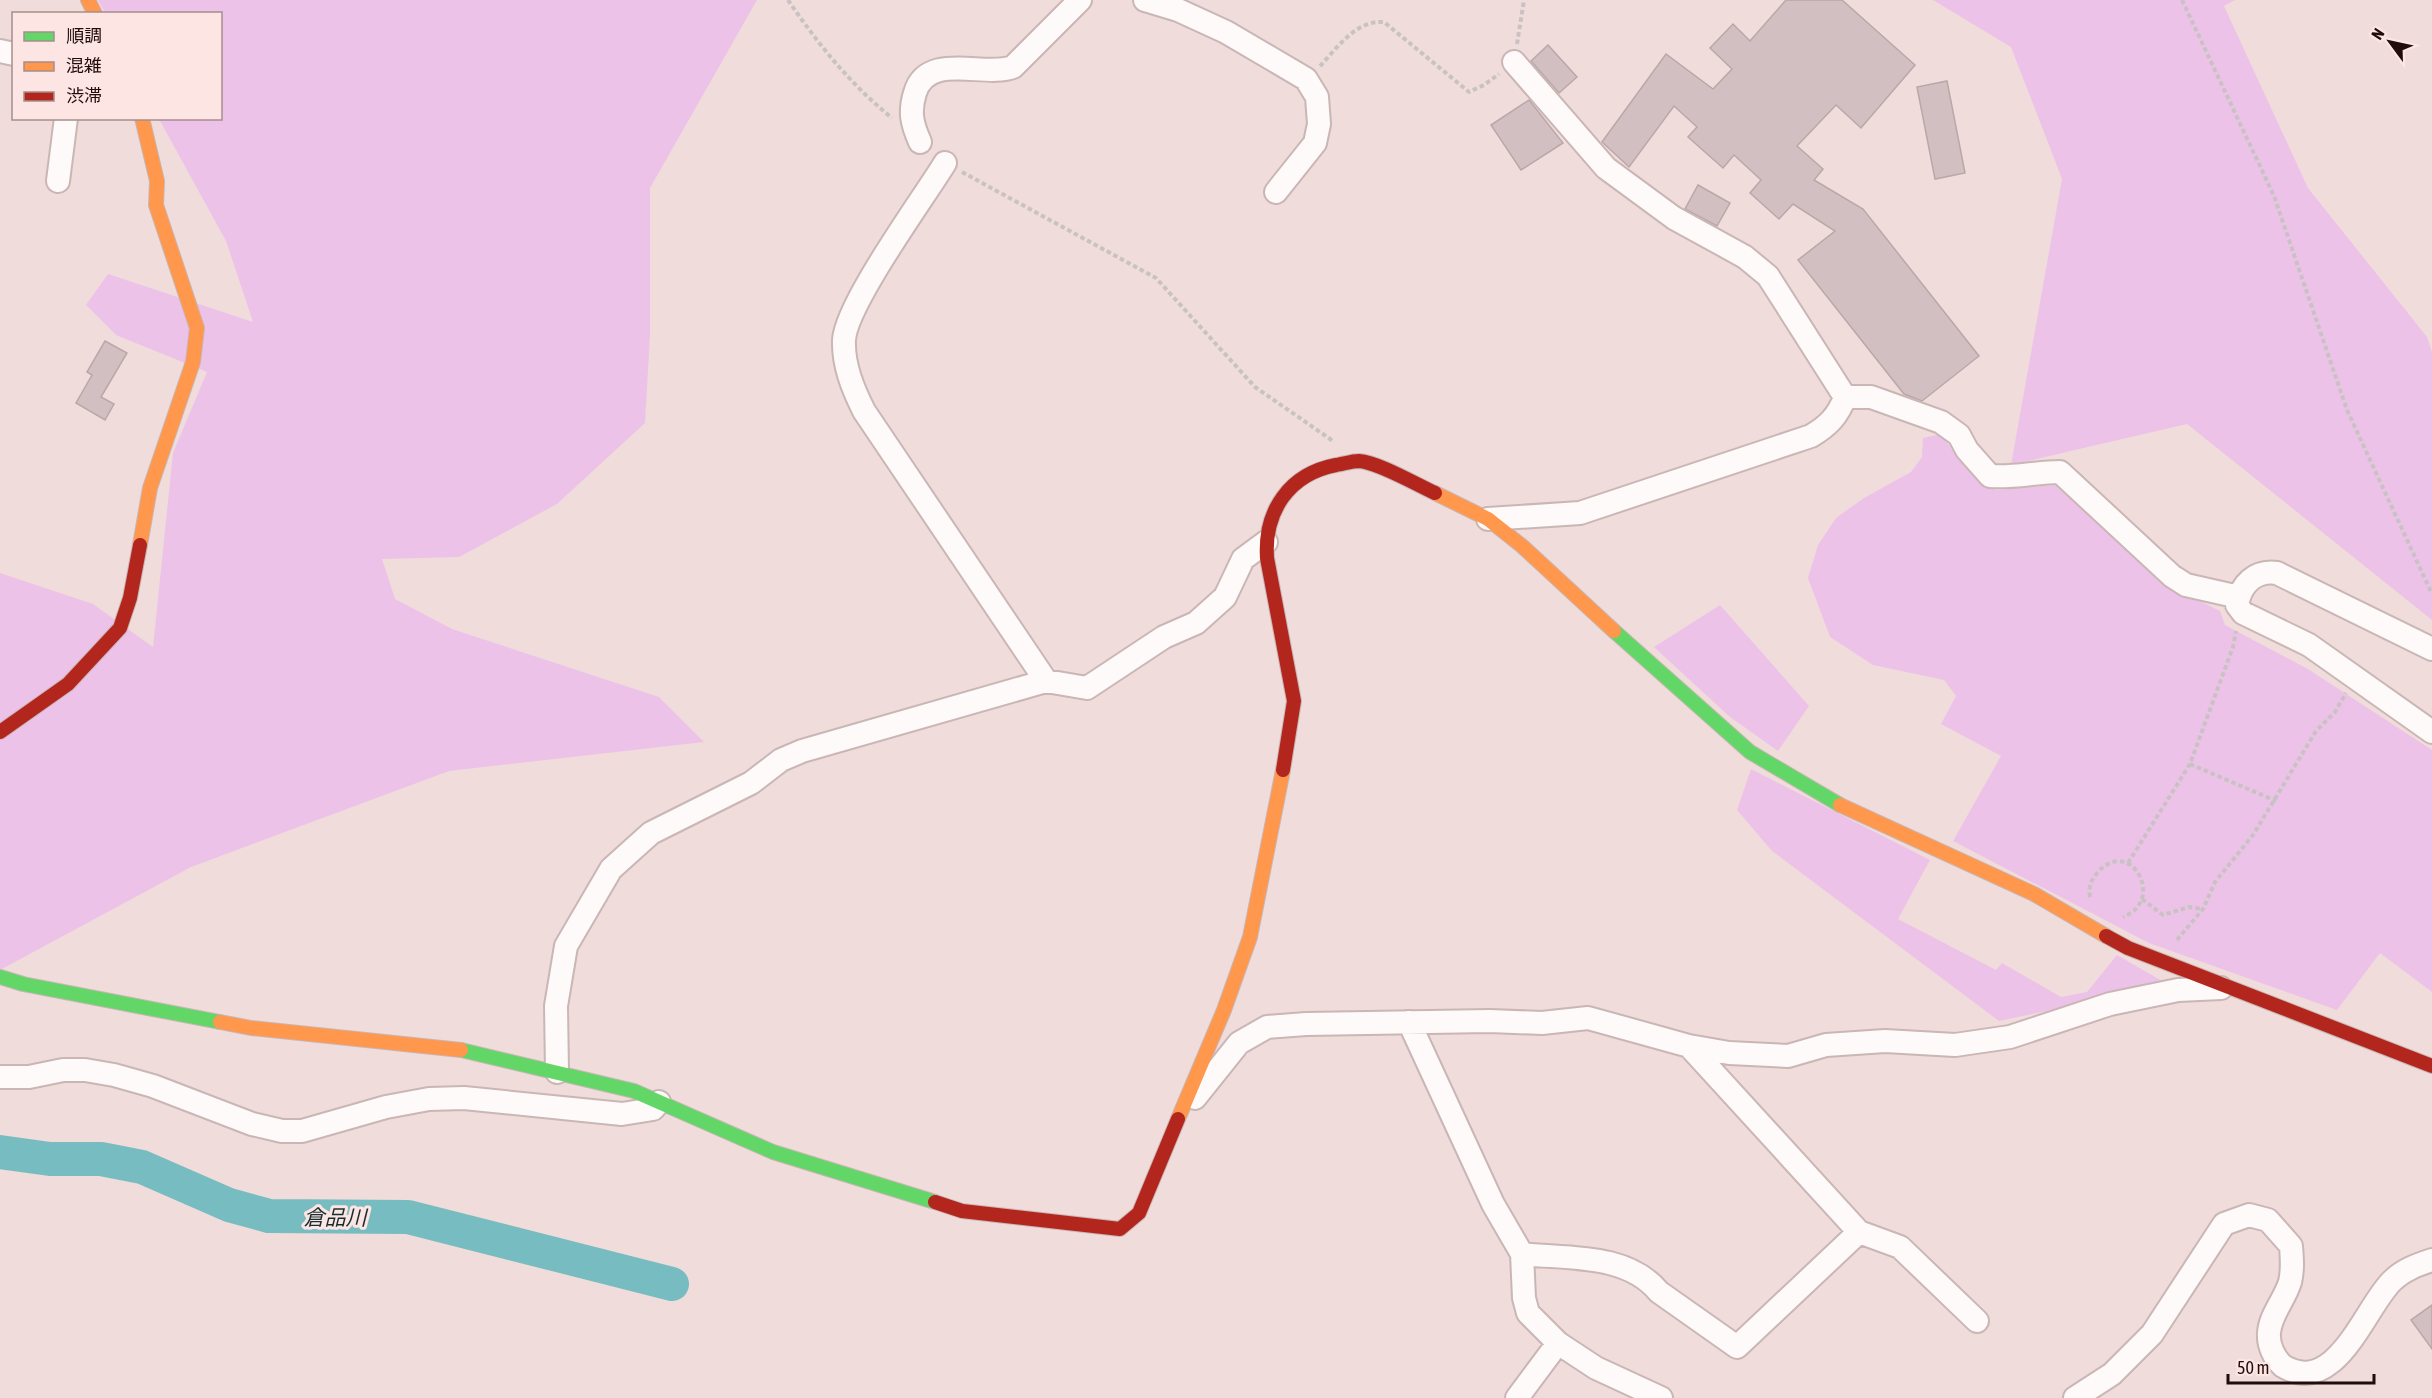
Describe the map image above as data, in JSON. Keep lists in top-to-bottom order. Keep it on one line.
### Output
{"water":["倉品川"],"legend":["順調","混雑","渋滞"],"scale_bar":"50 m","north":"top left"}
